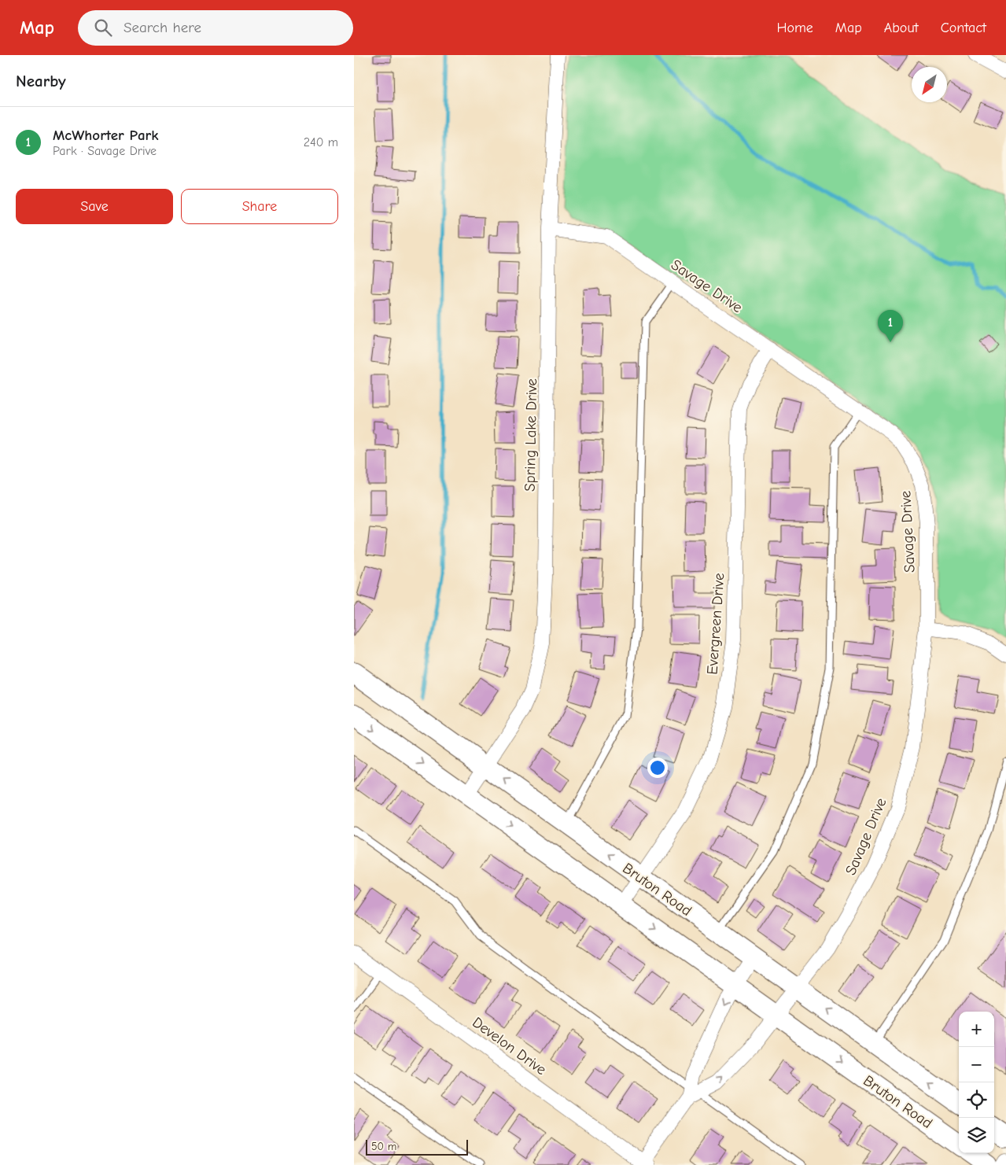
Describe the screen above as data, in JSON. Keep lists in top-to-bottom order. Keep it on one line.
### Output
{"streets":{"main road":["Bruton Road"],"street":["Savage Drive","Spring Lake Drive","Evergreen Drive","Develon Drive"]},"crossings":[["Savage Drive","Spring Lake Drive"],["Savage Drive","Evergreen Drive"],["Savage Drive","Bruton Road"],["Spring Lake Drive","Bruton Road"],["Evergreen Drive","Bruton Road"]],"scale_bar":"50 m","north":"bottom left","page":{"header":"Map","search":"Search here","nav":["Home","Map","About","Contact"],"heading":"Nearby","list":[{"mark":"1","name":"McWhorter Park","note":"Park · Savage Drive","value":"240 m"}],"buttons":["Save","Share"],"pins":"1","map_buttons":["+","−"],"scale":"50 m"}}
